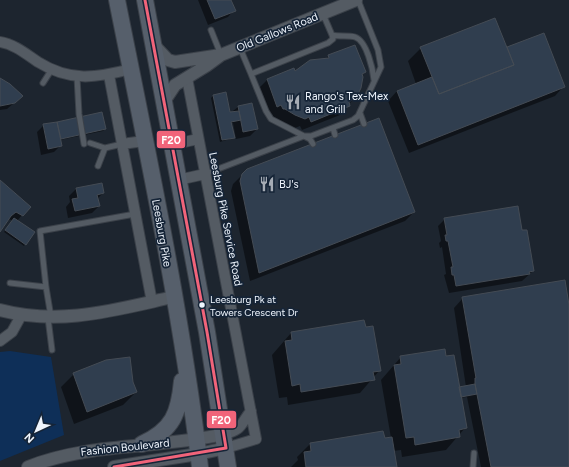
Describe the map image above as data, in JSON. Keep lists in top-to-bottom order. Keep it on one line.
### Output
{"streets":{"highway":["Leesburg Pike"],"street":["Old Gallows Road","Leesburg Pike Service Road","Fashion Boulevard"]},"crossings":[["Old Gallows Road","Leesburg Pike Service Road"],["Leesburg Pike Service Road","Fashion Boulevard"],["Leesburg Pike","Fashion Boulevard"]],"places":{"restaurant":["Rango's Tex-Mex and Grill","BJ's"],"other":["Leesburg Pk at Towers Crescent Dr"]},"lines":["transit line F20"],"north":"bottom left"}
